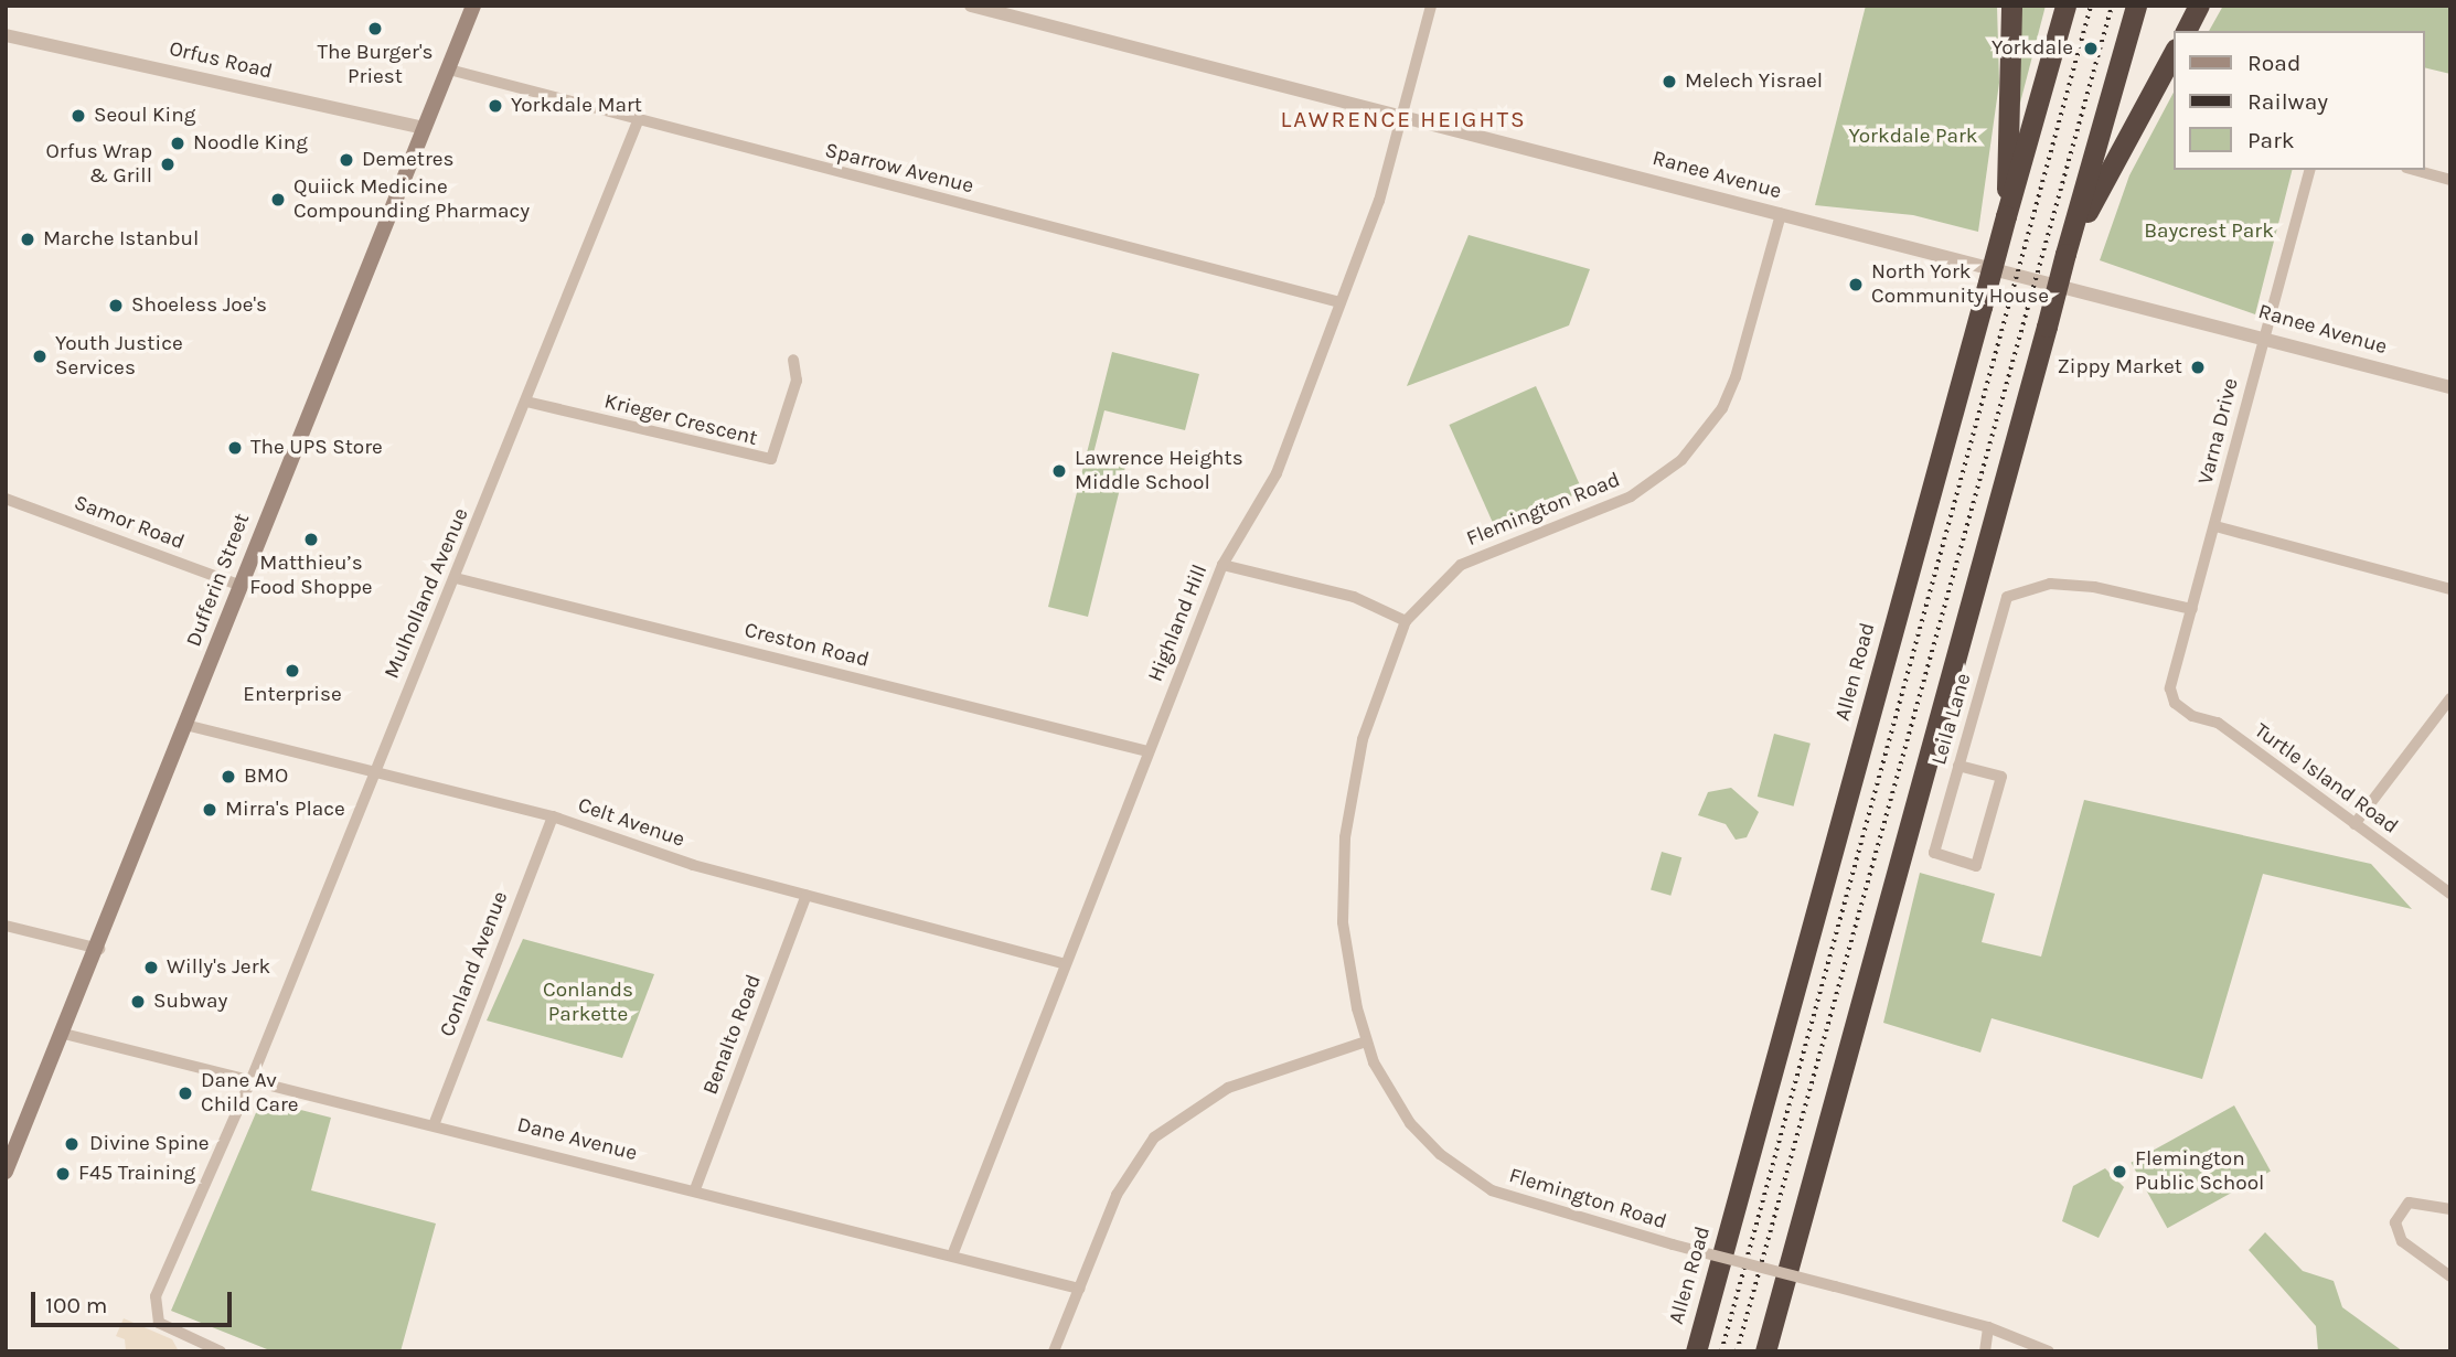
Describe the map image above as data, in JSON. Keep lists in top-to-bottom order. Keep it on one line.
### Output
{"streets":{"highway":["Allen Road"],"main road":["Dufferin Street"],"street":["Orfus Road","Sparrow Avenue","Ranee Avenue","Krieger Crescent","Varna Drive","Flemington Road","Samor Road","Mulholland Avenue","Highland Hill","Creston Road","Leila Lane","Turtle Island Road","Celt Avenue","Conland Avenue","Benalto Road","Dane Avenue"]},"crossings":[["Orfus Road","Dufferin Street"],["Sparrow Avenue","Dufferin Street"],["Sparrow Avenue","Mulholland Avenue"],["Sparrow Avenue","Highland Hill"],["Ranee Avenue","Varna Drive"],["Ranee Avenue","Flemington Road"],["Ranee Avenue","Highland Hill"],["Krieger Crescent","Mulholland Avenue"],["Varna Drive","Leila Lane"],["Varna Drive","Turtle Island Road"],["Samor Road","Dufferin Street"],["Dufferin Street","Celt Avenue"],["Dufferin Street","Dane Avenue"],["Mulholland Avenue","Creston Road"],["Mulholland Avenue","Celt Avenue"],["Mulholland Avenue","Dane Avenue"],["Highland Hill","Creston Road"],["Highland Hill","Celt Avenue"],["Highland Hill","Dane Avenue"],["Celt Avenue","Conland Avenue"],["Celt Avenue","Benalto Road"],["Conland Avenue","Dane Avenue"],["Benalto Road","Dane Avenue"]],"districts":["LAWRENCE HEIGHTS"],"parks":["Yorkdale Park","Baycrest Park","Conlands Parkette"],"places":["The Burger's Priest","Yorkdale","Melech Yisrael","Yorkdale Mart","Seoul King","Noodle King","Demetres","Orfus Wrap & Grill","Quiick Medicine Compounding Pharmacy","Marche Istanbul","North York Community House","Shoeless Joe's","Youth Justice Services","Zippy Market","The UPS Store","Lawrence Heights Middle School","Matthieu’s Food Shoppe","Enterprise","BMO","Mirra's Place","Willy's Jerk","Subway","Dane Av Child Care","Divine Spine","Flemington Public School","F45 Training"],"legend":["Road","Railway","Park"],"scale_bar":"100 m"}
